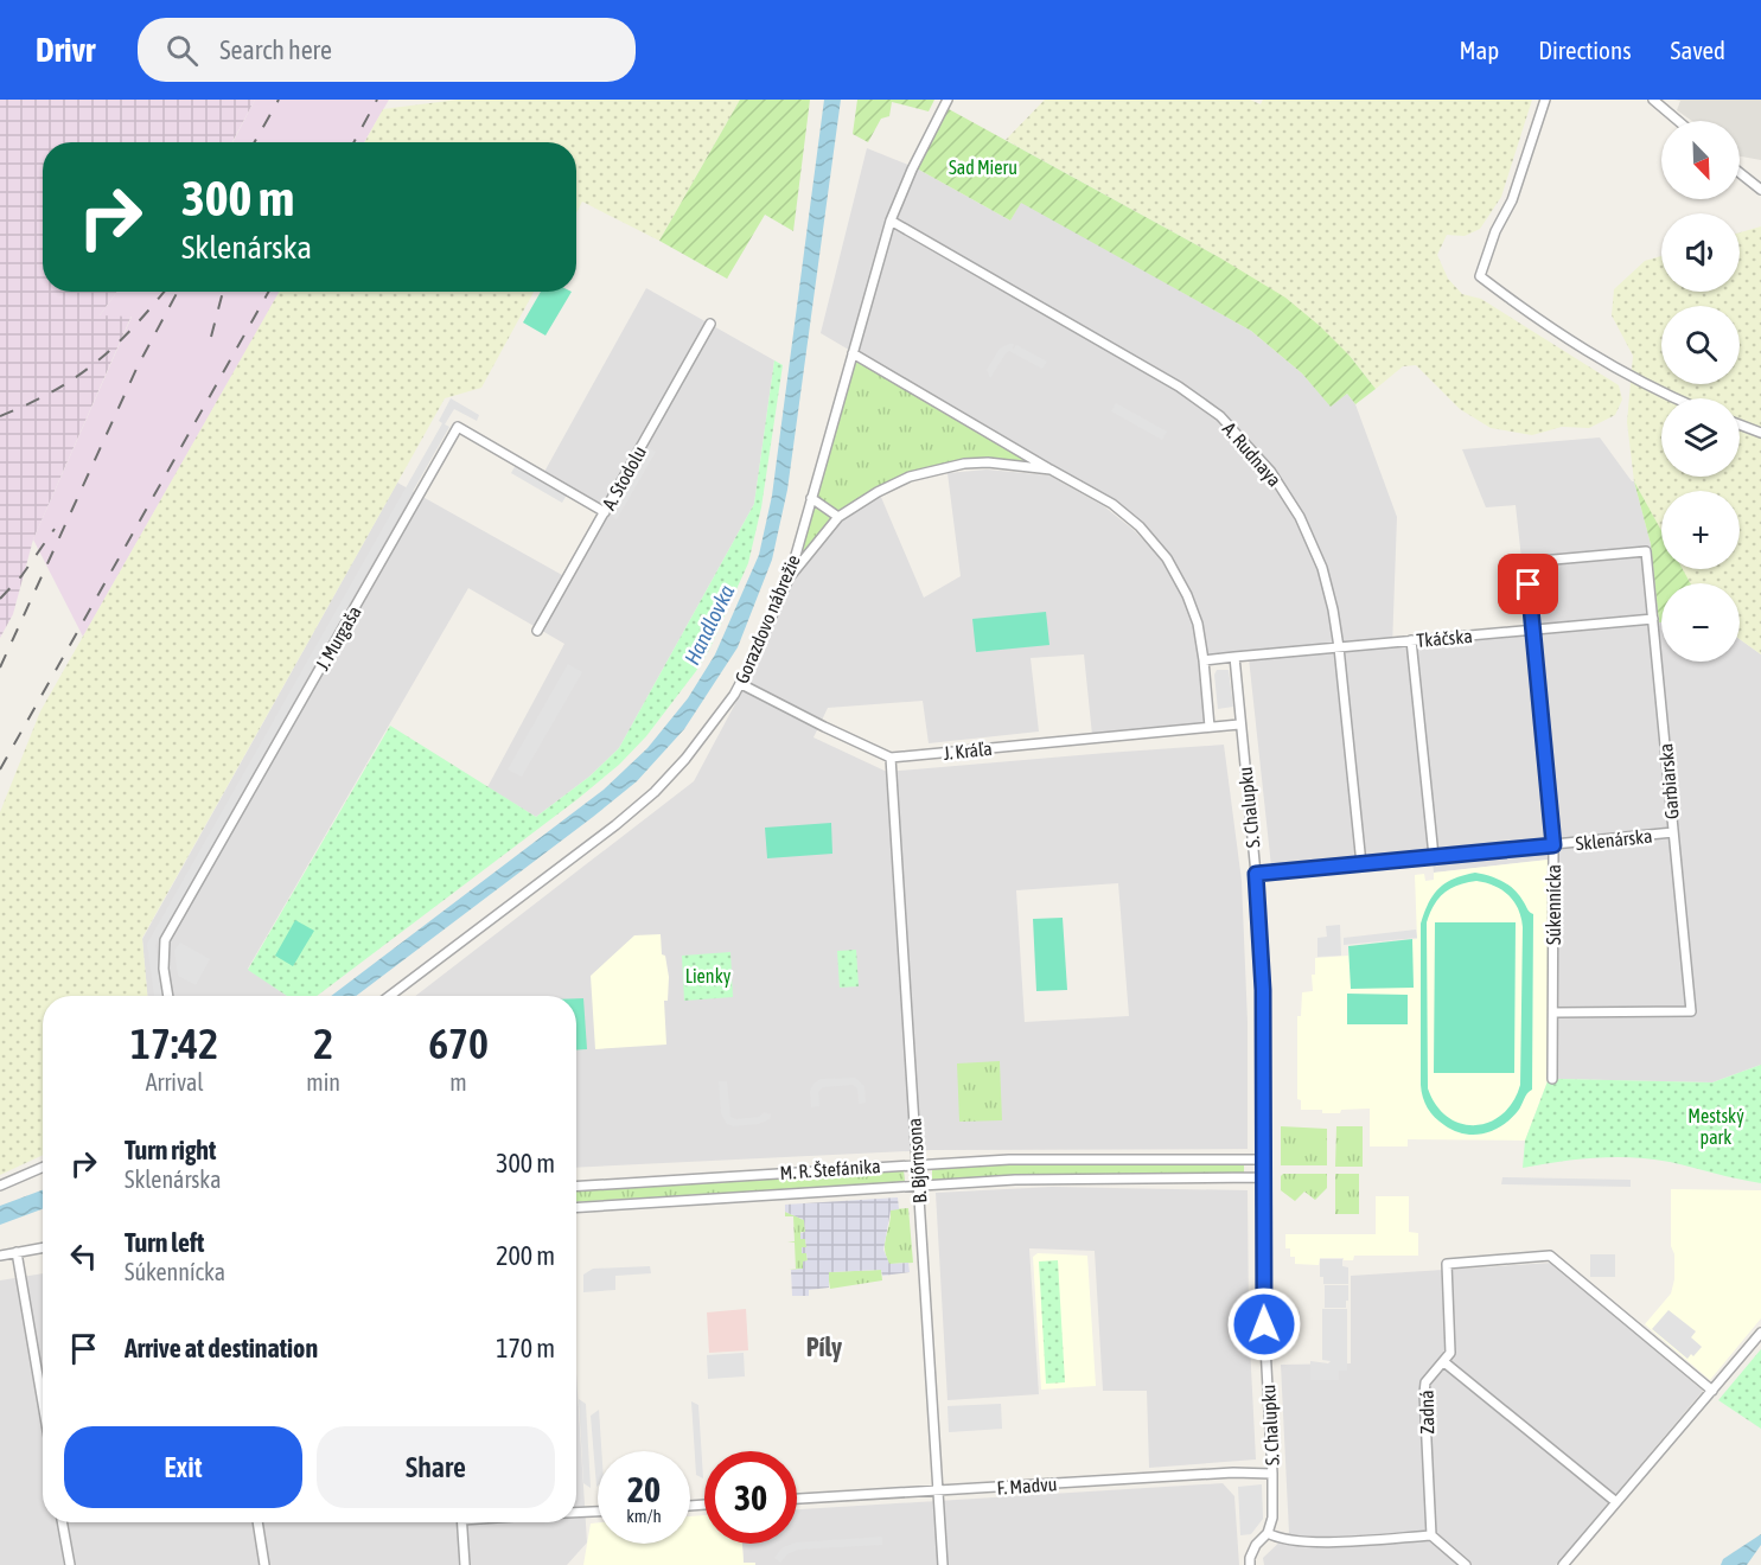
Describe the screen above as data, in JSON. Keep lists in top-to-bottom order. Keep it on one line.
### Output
{"streets":{"street":["A. Rudnaya","A. Stodolu","Gorazdovo nábrežie","J. Murgaša","Tkáčska","J. Kráľa","Garbiarska","S. Chalupku","Sklenárska","Súkennícka","B. Bjőrnsona","M. R. Štefánika","Zadná","F. Madvu"]},"crossings":[["A. Rudnaya","Gorazdovo nábrežie"],["A. Rudnaya","Tkáčska"],["A. Rudnaya","Sklenárska"],["A. Stodolu","J. Murgaša"],["Tkáčska","Garbiarska"],["Tkáčska","S. Chalupku"],["Tkáčska","Súkennícka"],["J. Kráľa","B. Bjőrnsona"],["Garbiarska","Sklenárska"],["Garbiarska","Súkennícka"],["S. Chalupku","Sklenárska"],["S. Chalupku","M. R. Štefánika"],["S. Chalupku","F. Madvu"],["Sklenárska","Súkennícka"],["B. Bjőrnsona","M. R. Štefánika"],["B. Bjőrnsona","F. Madvu"]],"districts":["Píly"],"water":["Handlovka"],"parks":["Sad Mieru","Lienky","Mestský park"],"north":"bottom right","page":{"header":"Drivr","search":"Search here","nav":["Map","Directions","Saved"],"map_buttons":["+","−"],"turn":["300 m","Sklenárska"],"eta":["17:42","Arrival","2","min","670","m"],"list":[{"name":"Turn right","note":"Sklenárska","value":"300 m"},{"name":"Turn left","note":"Súkennícka","value":"200 m"},{"name":"Arrive at destination","value":"170 m"}],"buttons":["Exit","Share"],"speed":"20 km/h","limit":"30"}}
